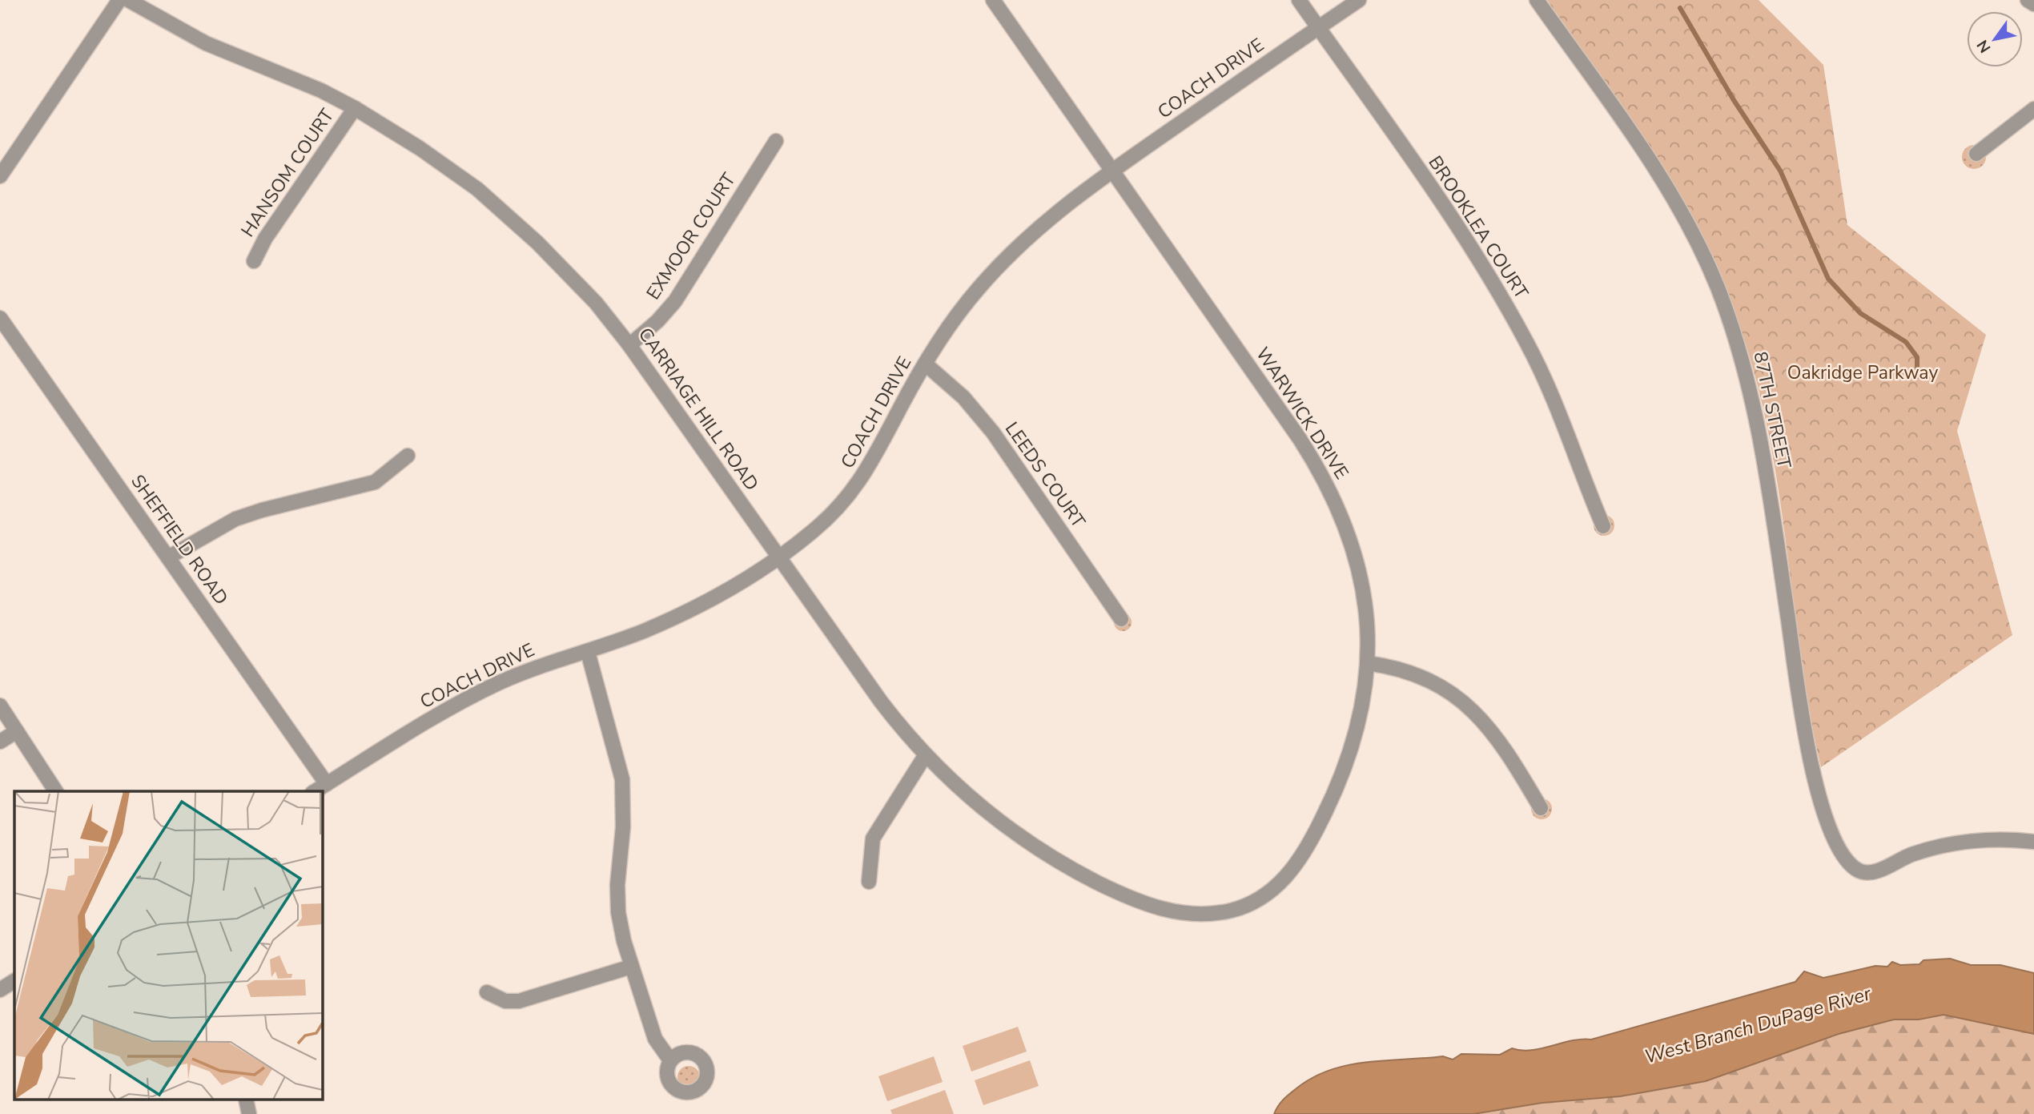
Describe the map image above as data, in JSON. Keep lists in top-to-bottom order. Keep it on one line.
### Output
{"streets":{"street":["COACH DRIVE","HANSOM COURT","BROOKLEA COURT","EXMOOR COURT","CARRIAGE HILL ROAD","87TH STREET","WARWICK DRIVE","LEEDS COURT","SHEFFIELD ROAD"]},"crossings":[["COACH DRIVE","BROOKLEA COURT"],["COACH DRIVE","CARRIAGE HILL ROAD"],["COACH DRIVE","WARWICK DRIVE"],["COACH DRIVE","LEEDS COURT"],["COACH DRIVE","SHEFFIELD ROAD"],["HANSOM COURT","CARRIAGE HILL ROAD"],["EXMOOR COURT","CARRIAGE HILL ROAD"],["CARRIAGE HILL ROAD","WARWICK DRIVE"]],"water":["West Branch DuPage River"],"parks":["Oakridge Parkway"],"north":"bottom left"}
